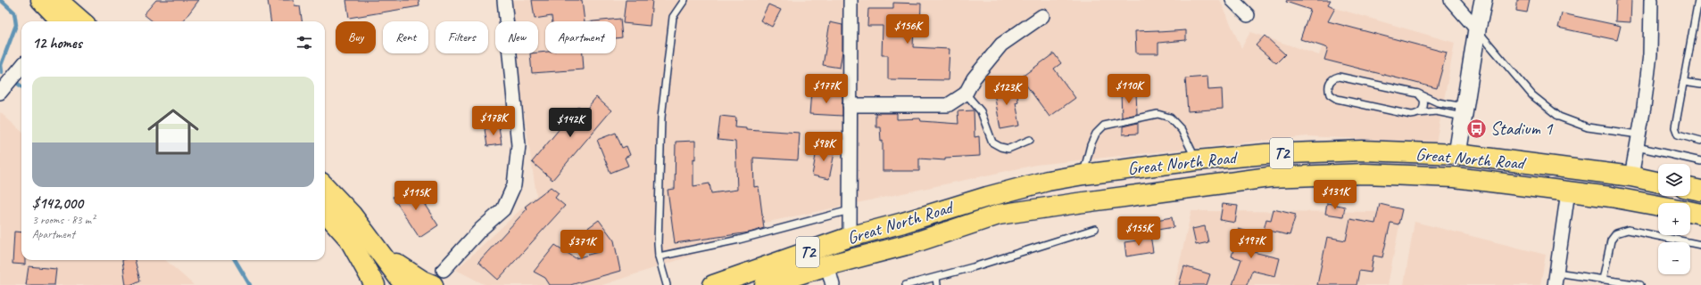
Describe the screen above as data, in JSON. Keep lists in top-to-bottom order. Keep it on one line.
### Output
{"streets":{"main road":["T2","Great North Road"]},"places":{"bus stop":["Stadium 1"]},"page":{"price":["$156K","$177K","$110K","$123K","$178K","$142K","$98K","$131K","$115K","$155K","$197K","$371K"],"chip":["Buy","Rent","Filters","New","Apartment"],"heading":"12 homes","list":[{"name":"$142,000","note":"3 rooms · 83 m² · Apartment"}],"map_buttons":["+","−"]}}
